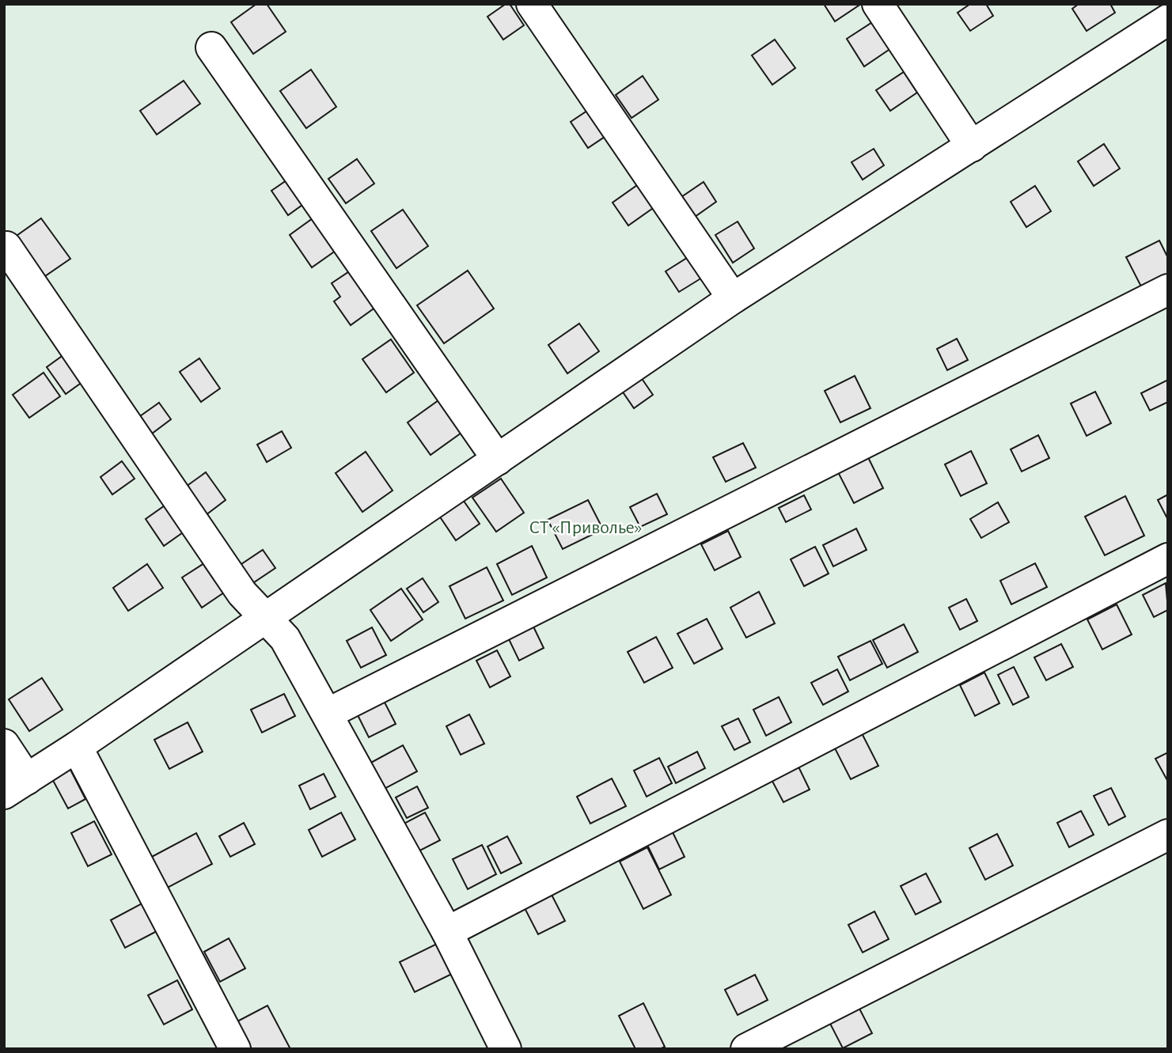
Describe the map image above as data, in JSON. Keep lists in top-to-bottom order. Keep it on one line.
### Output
{"parks":["СТ «Приволье»"]}
